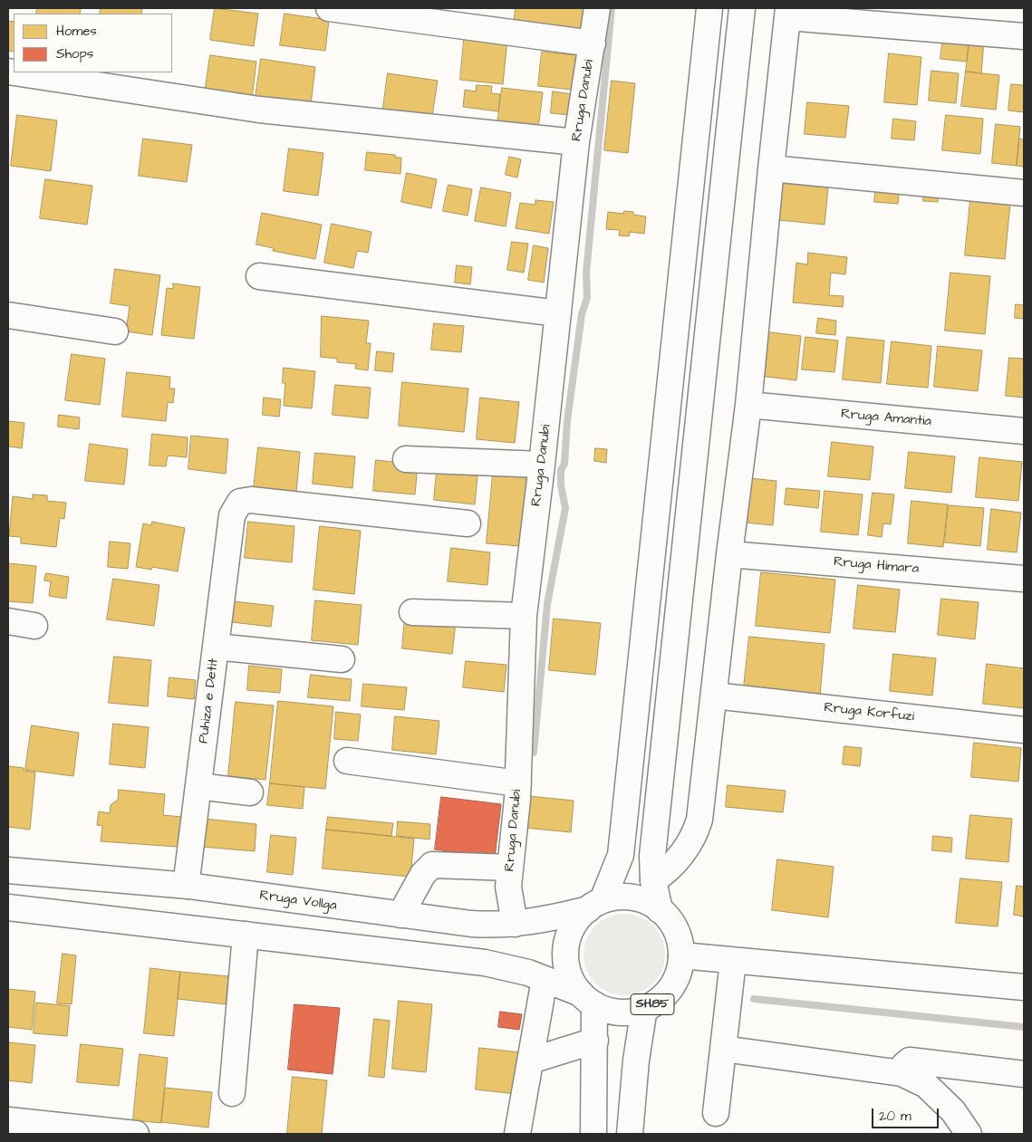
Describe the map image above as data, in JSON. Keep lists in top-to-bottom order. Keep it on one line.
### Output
{"streets":{"street":["Rruga Danubi","Rruga Amantia","Rruga Himara","Puhiza e Detit","Rruga Korfuzi","Rruga Vollga","SH85"]},"crossings":[["Rruga Danubi","Rruga Vollga"],["Puhiza e Detit","Rruga Vollga"],["Rruga Vollga","SH85"]],"legend":["Homes","Shops"],"scale_bar":"20 m"}
